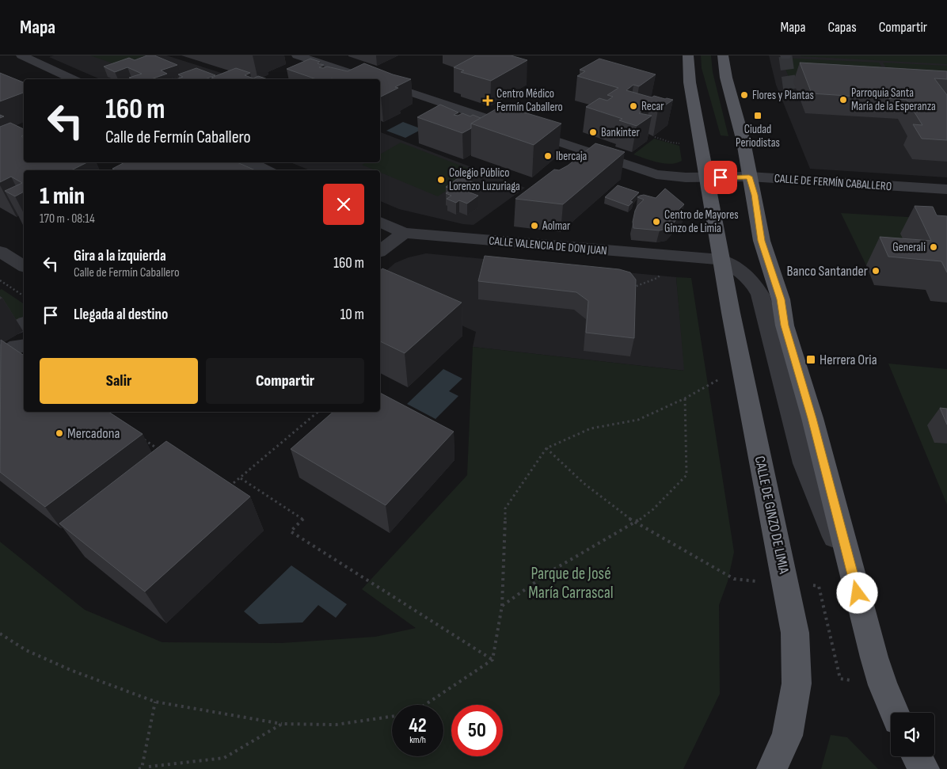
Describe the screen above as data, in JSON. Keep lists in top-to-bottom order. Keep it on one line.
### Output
{"streets":{"main road":["CALLE DE GINZO DE LIMIA"],"street":["CALLE DE FERMÍN CABALLERO","CALLE VALENCIA DE DON JUAN"]},"crossings":[["CALLE DE FERMÍN CABALLERO","CALLE DE GINZO DE LIMIA"],["CALLE VALENCIA DE DON JUAN","CALLE DE GINZO DE LIMIA"]],"parks":["Parque de José María Carrascal"],"places":{"other":["Flores y Plantas","Parroquia Santa María de la Esperanza","Recar","Bankinter","Ibercaja","Colegio Público Lorenzo Luzuriaga","Centro de Mayores Ginzo de Limia","Aolmar","Generali","Banco Santander","Mercadona"],"health":["Centro Médico Fermín Caballero"],"transit":["Ciudad Periodistas","Herrera Oria"]},"page":{"header":"Mapa","nav":["Mapa","Capas","Compartir"],"turn":["160 m","Calle de Fermín Caballero"],"heading":["1 min","170 m · 08:14"],"list":[{"name":"Gira a la izquierda","note":"Calle de Fermín Caballero","value":"160 m"},{"name":"Llegada al destino","value":"10 m"}],"buttons":["Salir","Compartir"],"speed":"42 km/h","limit":"50"}}
